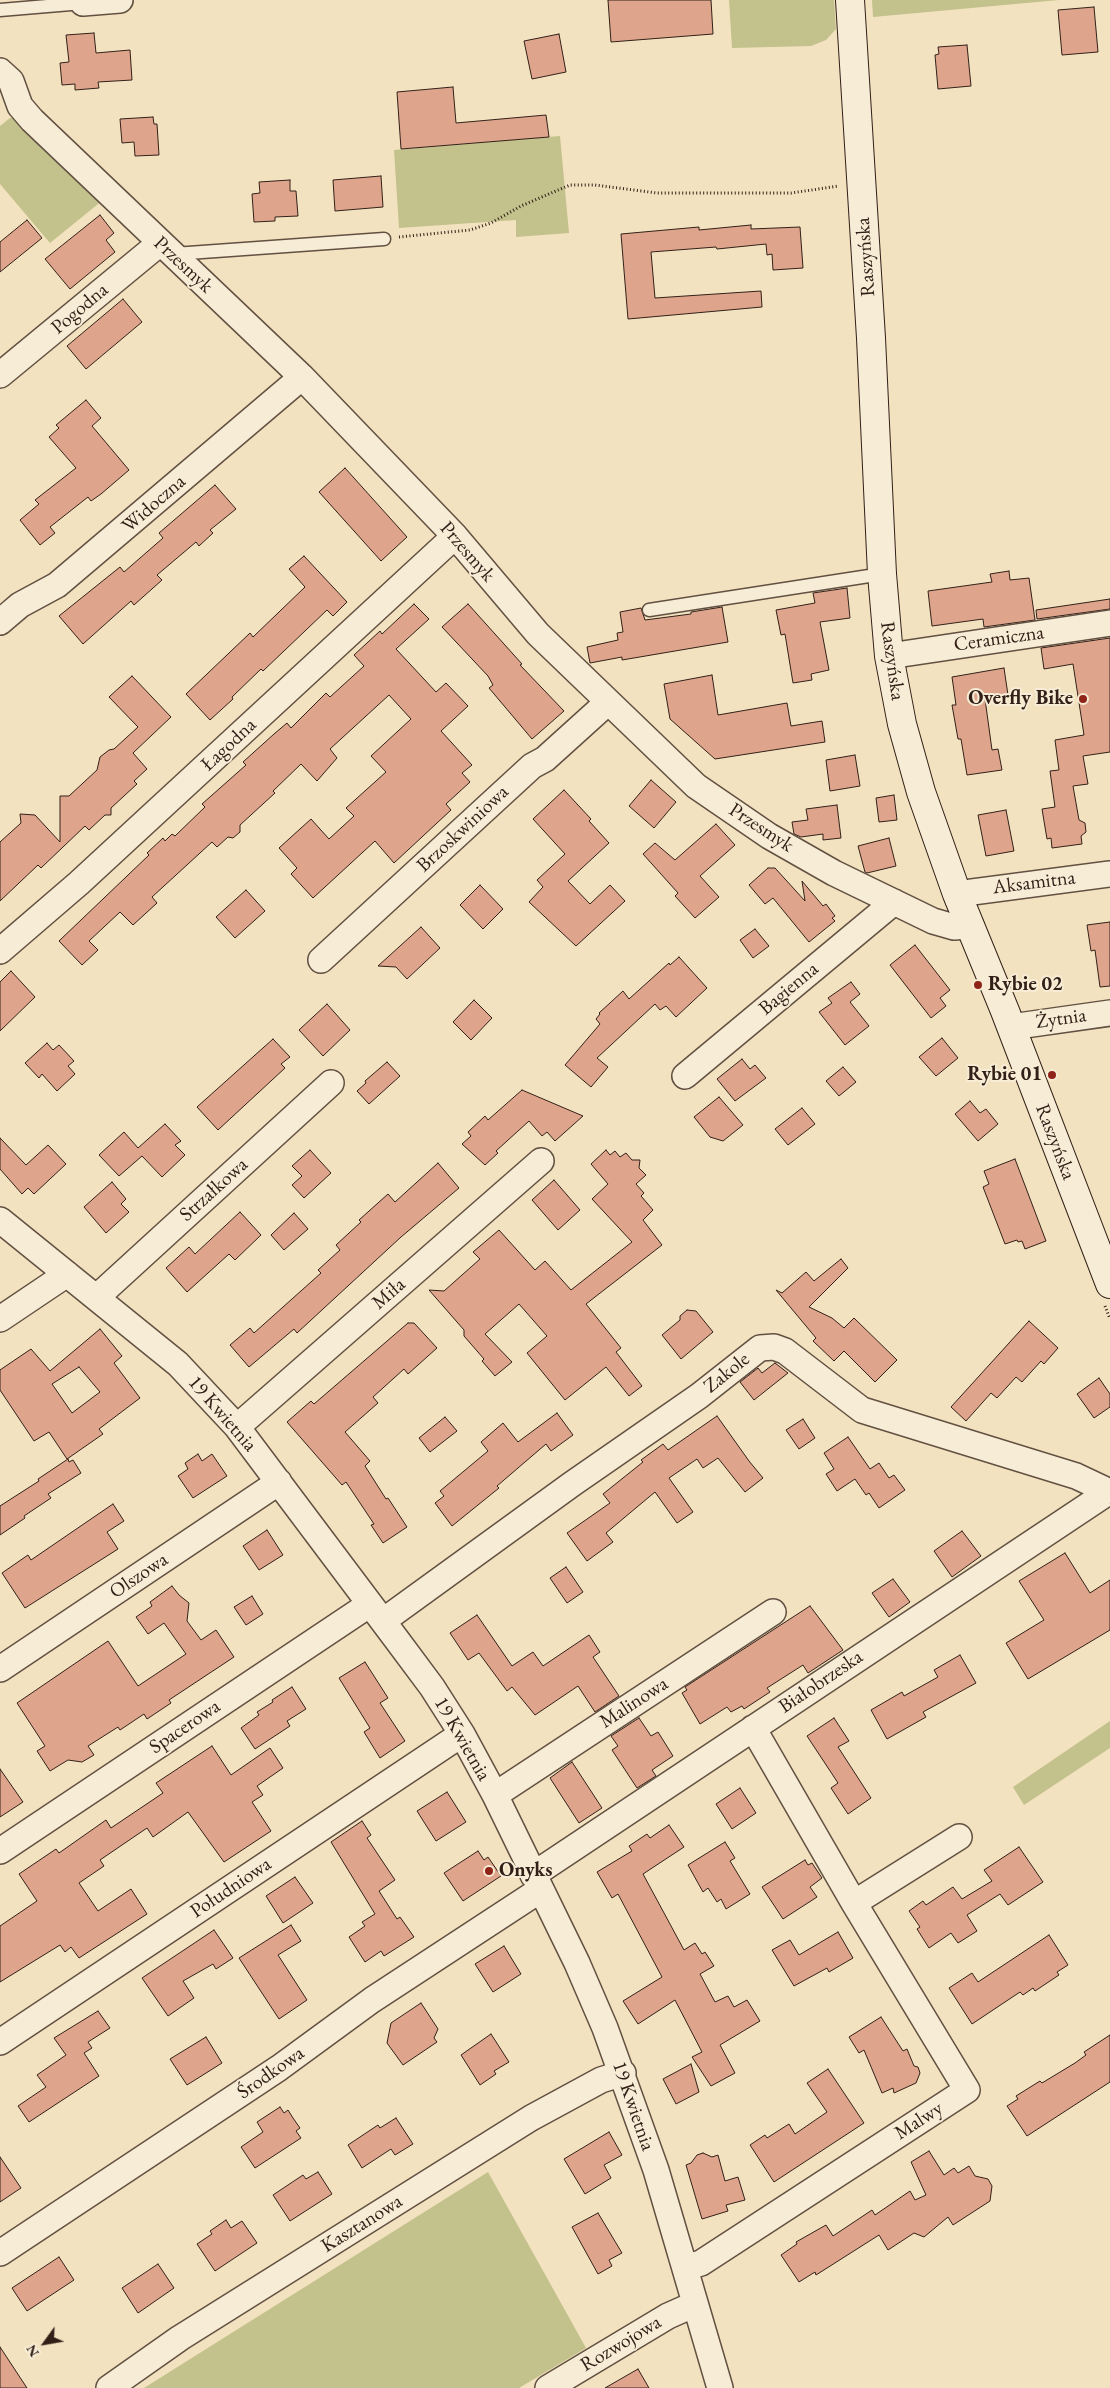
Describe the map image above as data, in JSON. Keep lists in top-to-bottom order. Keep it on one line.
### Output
{"streets":{"street":["Raszyńska","Przesmyk","Pogodna","Widoczna","Ceramiczna","Łagodna","Brzoskwiniowa","Aksamitna","Bagienna","Żytnia","Strzałkowa","Miła","Zakole","19 Kwietnia","Olszowa","Białobrzeska","Malinowa","Spacerowa","Południowa","Środkowa","Malwy","Kasztanowa","Rozwojowa"]},"crossings":[["Raszyńska","Przesmyk"],["Raszyńska","Ceramiczna"],["Raszyńska","Aksamitna"],["Raszyńska","Żytnia"],["Przesmyk","Pogodna"],["Przesmyk","Widoczna"],["Przesmyk","Łagodna"],["Przesmyk","Brzoskwiniowa"],["Przesmyk","Bagienna"],["Strzałkowa","19 Kwietnia"],["Miła","19 Kwietnia"],["Zakole","19 Kwietnia"],["Zakole","Białobrzeska"],["Zakole","Spacerowa"],["19 Kwietnia","Olszowa"],["19 Kwietnia","Białobrzeska"],["19 Kwietnia","Malinowa"],["19 Kwietnia","Spacerowa"],["19 Kwietnia","Południowa"],["19 Kwietnia","Środkowa"],["19 Kwietnia","Malwy"],["19 Kwietnia","Kasztanowa"],["19 Kwietnia","Rozwojowa"],["Białobrzeska","Środkowa"],["Białobrzeska","Malwy"]],"places":["Overfly Bike","Rybie 02","Rybie 01","Onyks"],"north":"bottom left"}
